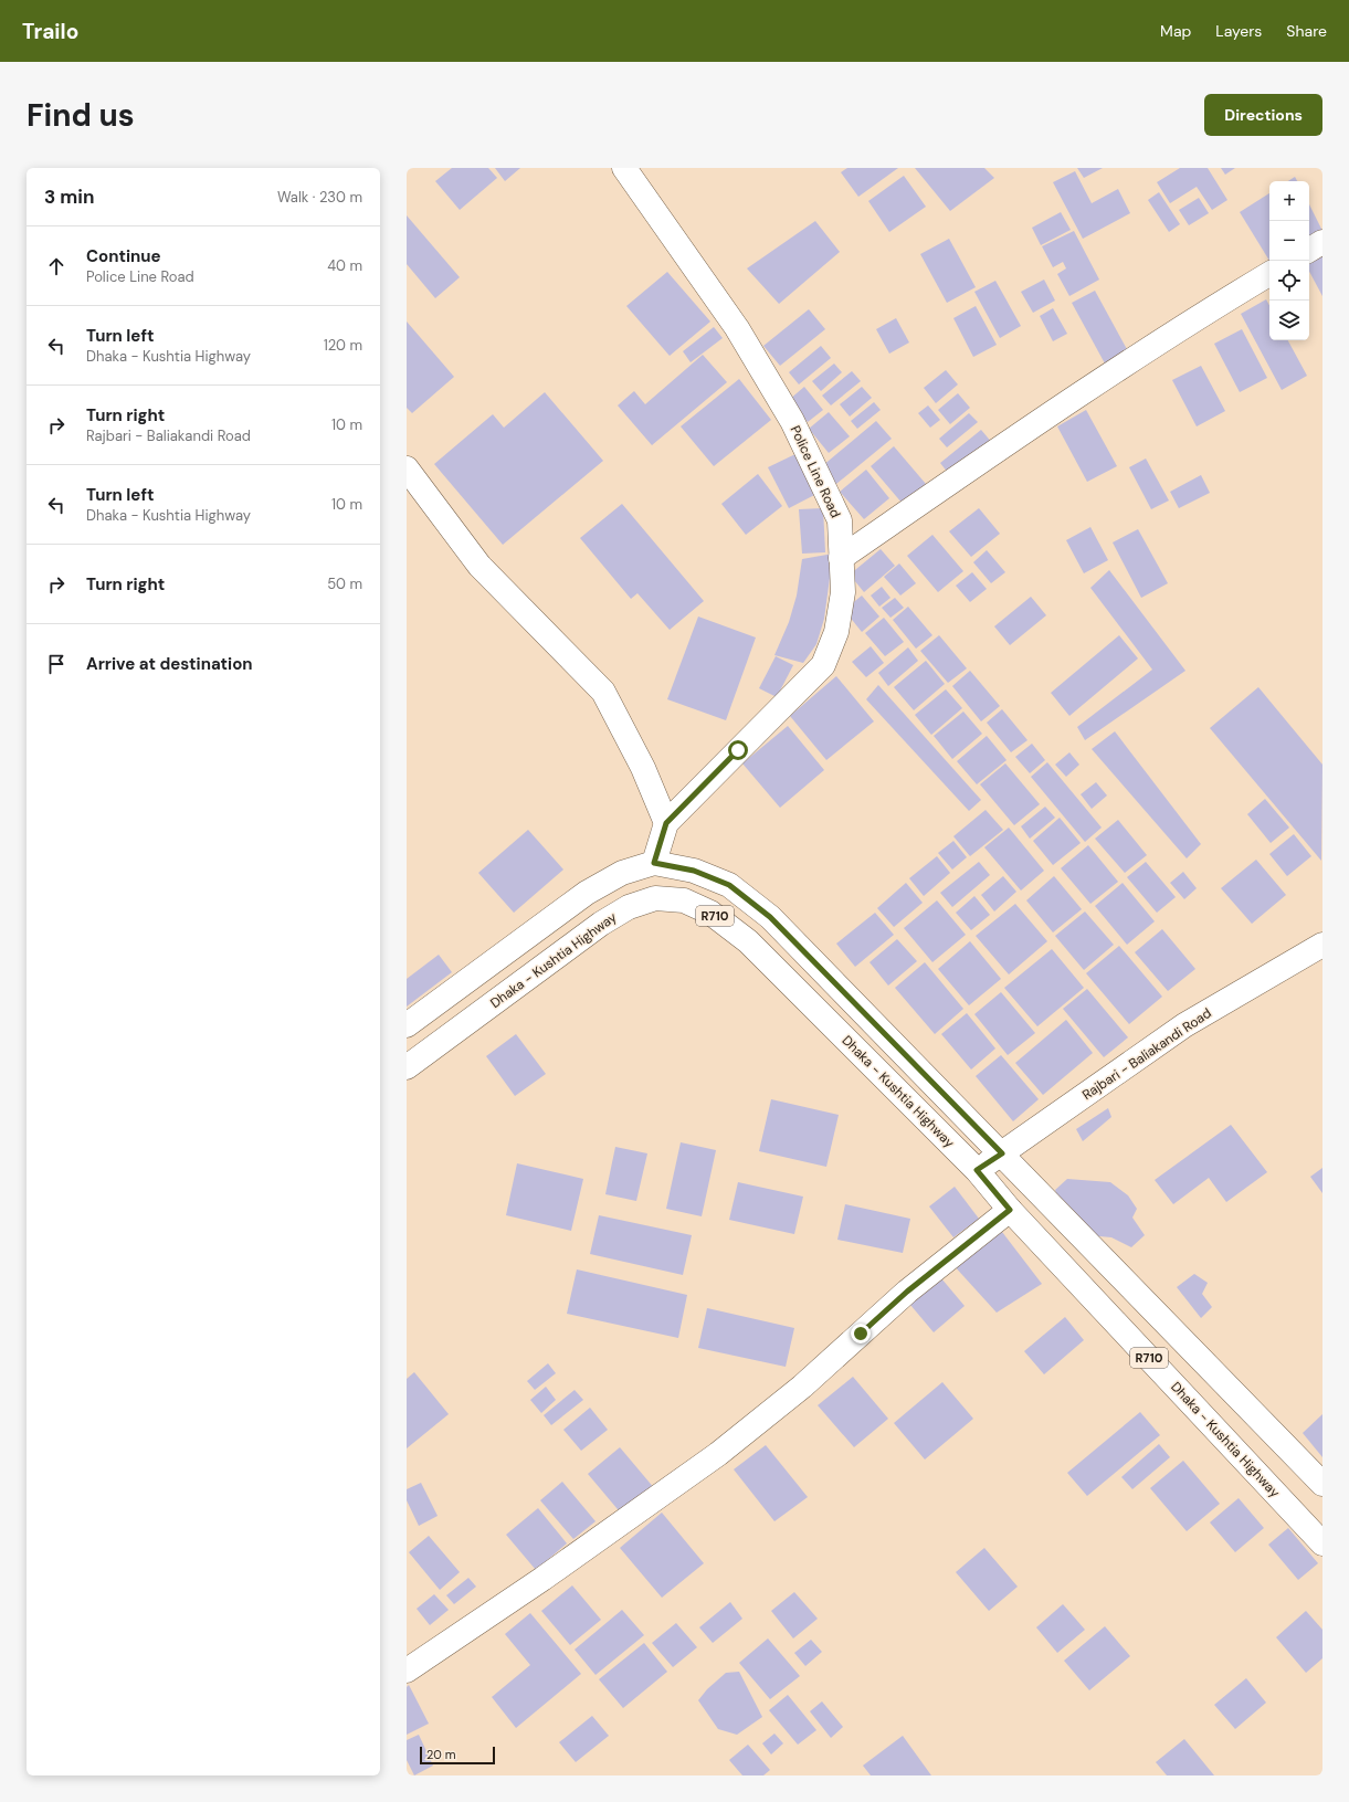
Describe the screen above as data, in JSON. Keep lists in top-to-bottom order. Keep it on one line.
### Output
{"streets":{"main road":["Police Line Road","R710","Dhaka - Kushtia Highway","Rajbari - Baliakandi Road"]},"crossings":[["Police Line Road","R710"],["R710","Rajbari - Baliakandi Road"],["Dhaka - Kushtia Highway","Rajbari - Baliakandi Road"]],"scale_bar":"20 m","page":{"header":"Trailo","nav":["Map","Layers","Share"],"buttons":"Directions","title":"Find us","heading":["3 min","Walk · 230 m"],"map_buttons":["+","−"],"list":[["Continue","Police Line Road","40 m"],["Turn left","Dhaka - Kushtia Highway","120 m"],["Turn right","Rajbari - Baliakandi Road","10 m"],["Turn left","Dhaka - Kushtia Highway","10 m"],["Turn right","50 m"],"Arrive at destination"],"scale":"20 m"}}
